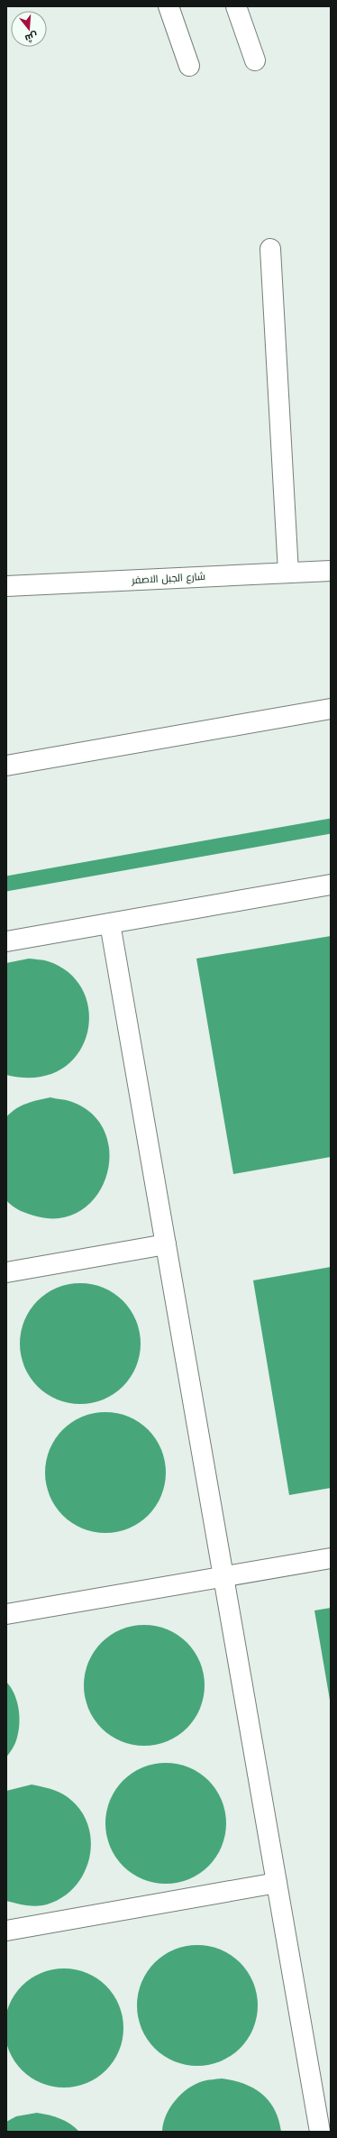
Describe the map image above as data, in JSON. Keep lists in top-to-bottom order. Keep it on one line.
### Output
{"streets":{"street":["شارع الجبل الاصفر"]},"north":"bottom"}
